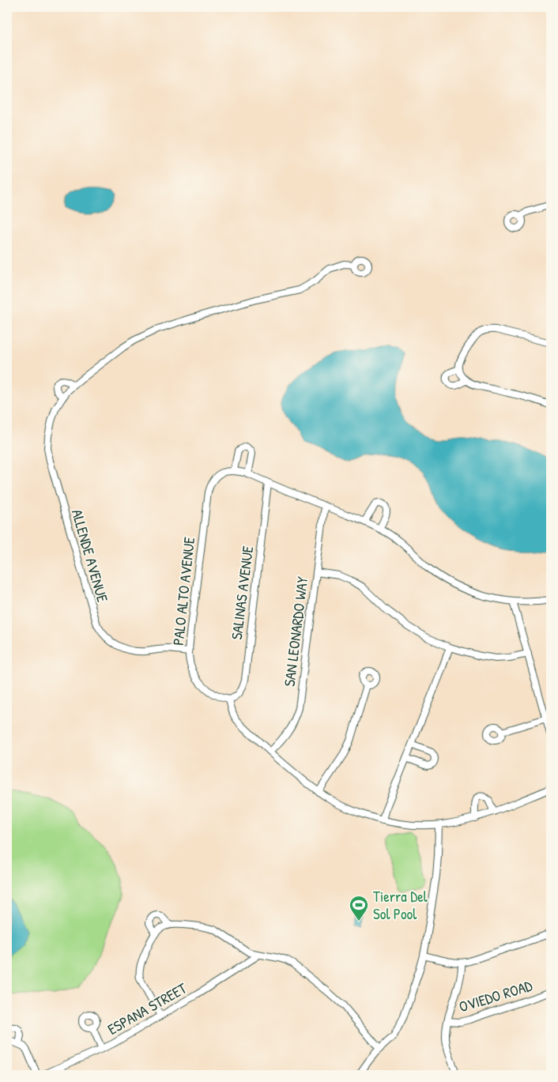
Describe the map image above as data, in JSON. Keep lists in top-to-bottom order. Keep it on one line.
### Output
{"streets":{"street":["ALLENDE AVENUE","PALO ALTO AVENUE","SALINAS AVENUE","SAN LEONARDO WAY","OVIEDO ROAD","ESPANA STREET"]},"crossings":[["ALLENDE AVENUE","PALO ALTO AVENUE"],["PALO ALTO AVENUE","SALINAS AVENUE"]],"places":{"sports":["Tierra Del Sol Pool"]}}
